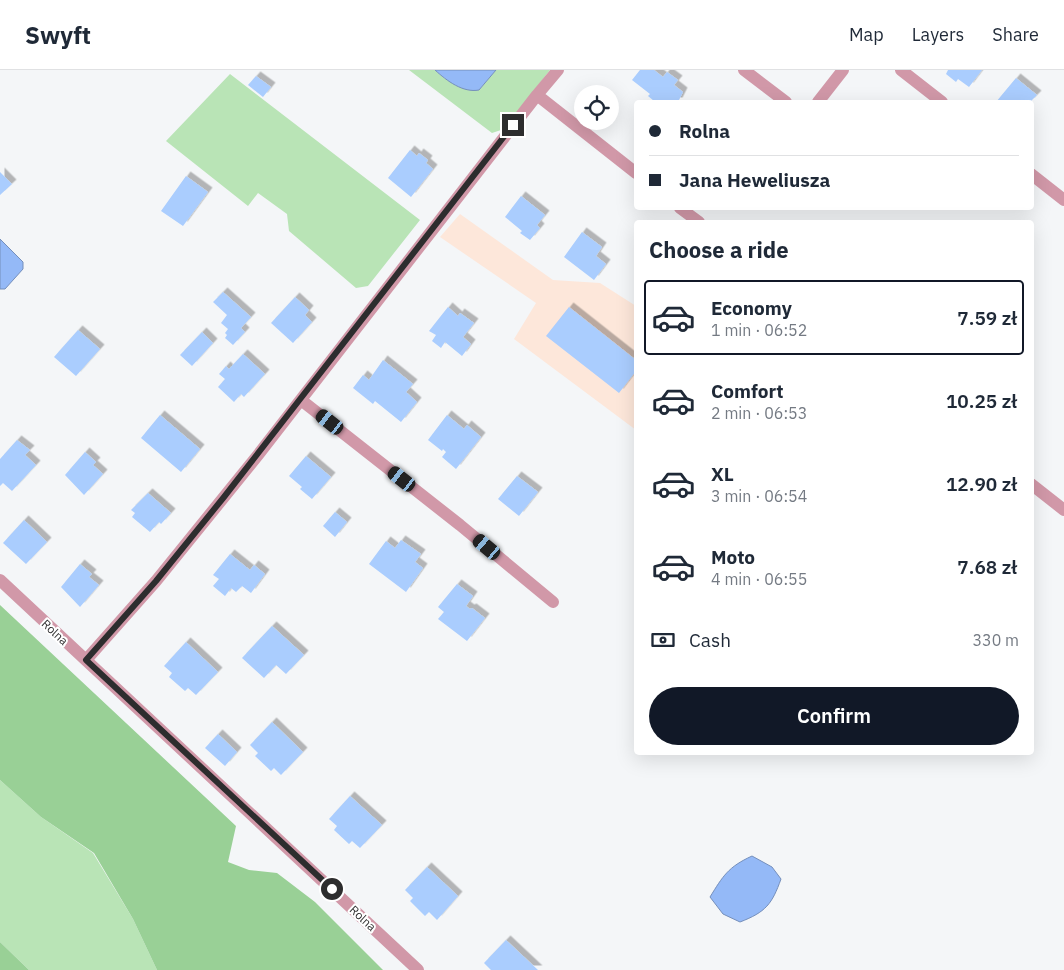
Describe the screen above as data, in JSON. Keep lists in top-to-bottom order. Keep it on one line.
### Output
{"streets":{"street":["Rolna"]},"page":{"header":"Swyft","nav":["Map","Layers","Share"],"banner":["Rolna","Jana Heweliusza"],"heading":"Choose a ride","list":[{"name":"Economy","note":"1 min · 06:52","value":"7.59 zł"},{"name":"Comfort","note":"2 min · 06:53","value":"10.25 zł"},{"name":"XL","note":"3 min · 06:54","value":"12.90 zł"},{"name":"Moto","note":"4 min · 06:55","value":"7.68 zł"}],"pay":["Cash","330 m"],"buttons":"Confirm"}}
